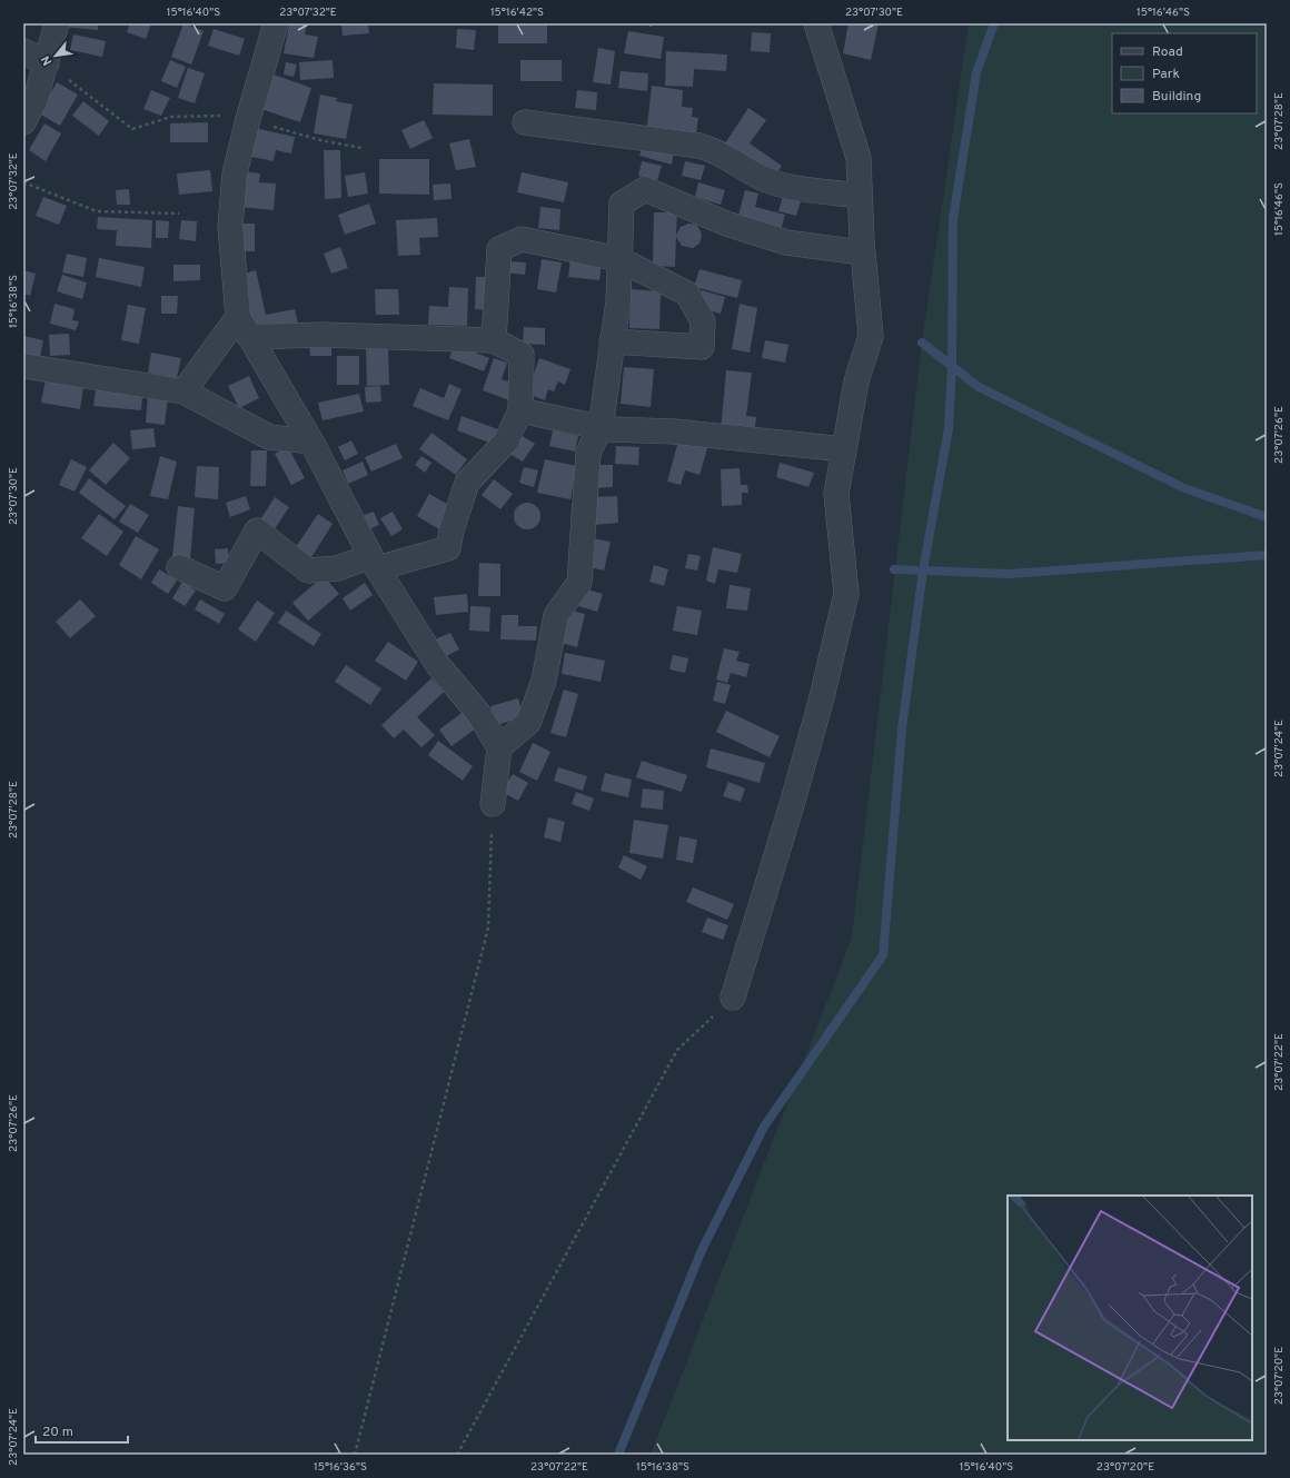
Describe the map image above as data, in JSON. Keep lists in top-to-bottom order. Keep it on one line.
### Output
{"legend":["Road","Park","Building"],"scale_bar":"20 m","north":"bottom left","coordinates":["15°16'40\"S","23°07'32\"E","15°16'42\"S","23°07'30\"E","15°16'46\"S","23°07'28\"E","15°16'38\"S","23°07'26\"E","23°07'24\"E","23°07'22\"E","23°07'20\"E","15°16'36\"S"]}
